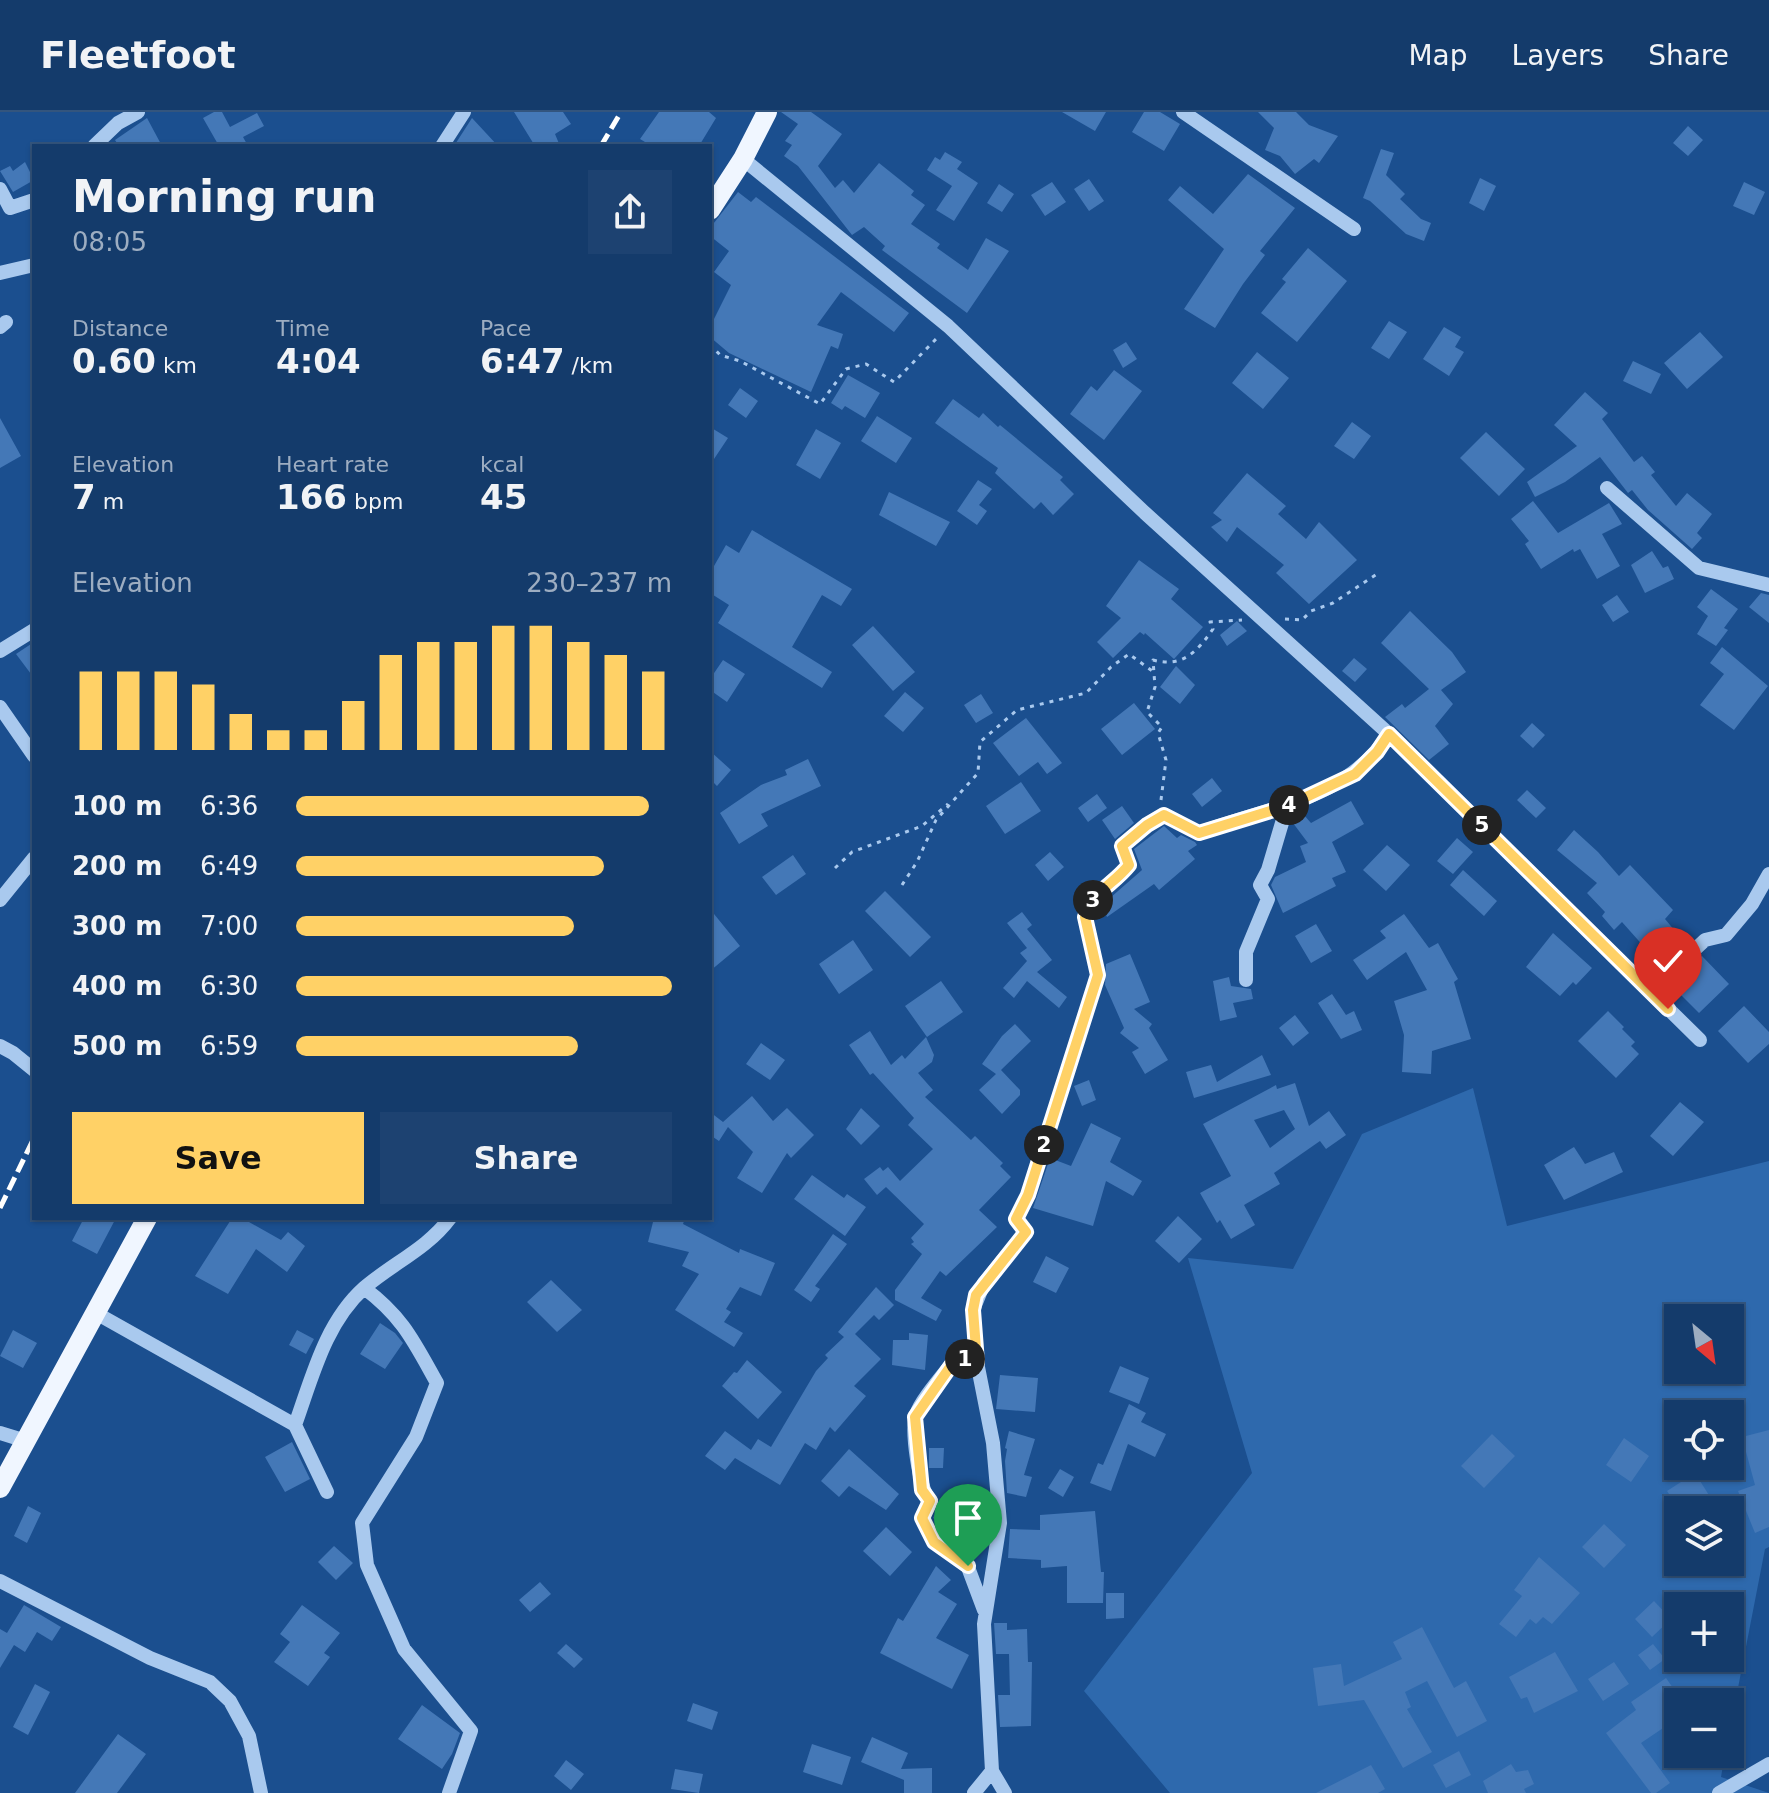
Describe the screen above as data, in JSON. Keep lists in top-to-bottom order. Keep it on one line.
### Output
{"north":"bottom right","page":{"header":"Fleetfoot","nav":["Map","Layers","Share"],"heading":["Morning run","08:05"],"stats":[["Distance","0.60 km"],["Time","4:04"],["Pace","6:47 /km"],["Elevation","7 m"],["Heart rate","166 bpm"],["kcal","45"]],"chart":["Elevation","230–237 m"],"list":[{"name":"100 m","note":"6:36"},{"name":"200 m","note":"6:49"},{"name":"300 m","note":"7:00"},{"name":"400 m","note":"6:30"},{"name":"500 m","note":"6:59"}],"pins":["4","5","3","2","1"],"buttons":["Save","Share"],"map_buttons":["+","−"]}}
